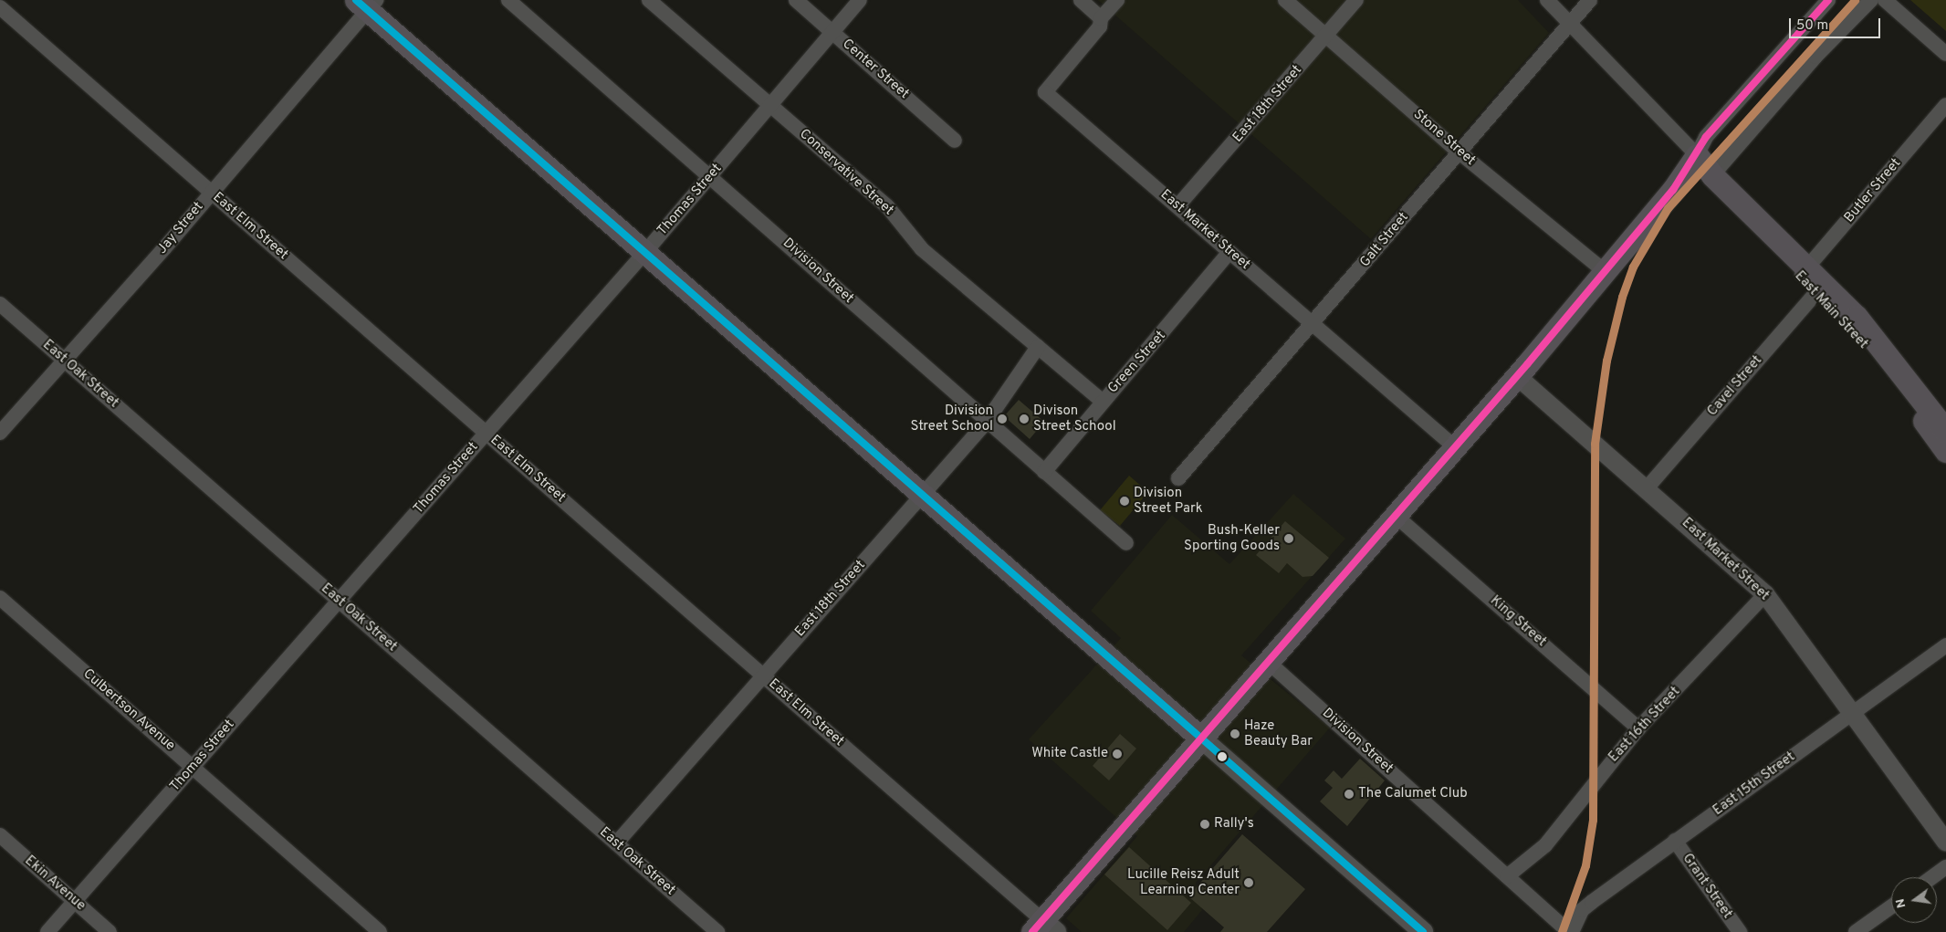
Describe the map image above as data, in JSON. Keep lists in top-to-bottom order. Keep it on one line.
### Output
{"streets":{"main road":["East Main Street"],"street":["Center Street","East 18th Street","Stone Street","Conservative Street","Butler Street","Thomas Street","East Elm Street","Jay Street","East Market Street","Galt Street","Division Street","Green Street","East Oak Street","Cavel Street","King Street","Culbertson Avenue","East 16th Street","East 15th Street","Ekin Avenue","Grant Street"]},"crossings":[["Center Street","Thomas Street"],["East 18th Street","Stone Street"],["East 18th Street","Conservative Street"],["East 18th Street","East Elm Street"],["East 18th Street","East Market Street"],["East 18th Street","Division Street"],["East 18th Street","East Oak Street"],["Stone Street","Galt Street"],["Conservative Street","Thomas Street"],["Conservative Street","Green Street"],["Butler Street","East Main Street"],["Thomas Street","East Elm Street"],["Thomas Street","Division Street"],["Thomas Street","East Oak Street"],["Thomas Street","Culbertson Avenue"],["Thomas Street","Ekin Avenue"],["East Elm Street","Jay Street"],["Jay Street","East Oak Street"],["East Market Street","Galt Street"],["East Market Street","Green Street"],["East Market Street","Cavel Street"],["East Market Street","East 16th Street"],["East Market Street","East 15th Street"],["Division Street","Green Street"],["Division Street","East 16th Street"],["Division Street","East 15th Street"],["East Main Street","Cavel Street"],["King Street","East 16th Street"],["East 15th Street","Grant Street"]],"places":["Division Street School","Divison Street School","Division Street Park","Bush-Keller Sporting Goods","Haze Beauty Bar","White Castle","The Calumet Club","Rally's","Lucille Reisz Adult Learning Center"],"scale_bar":"50 m","north":"left"}
